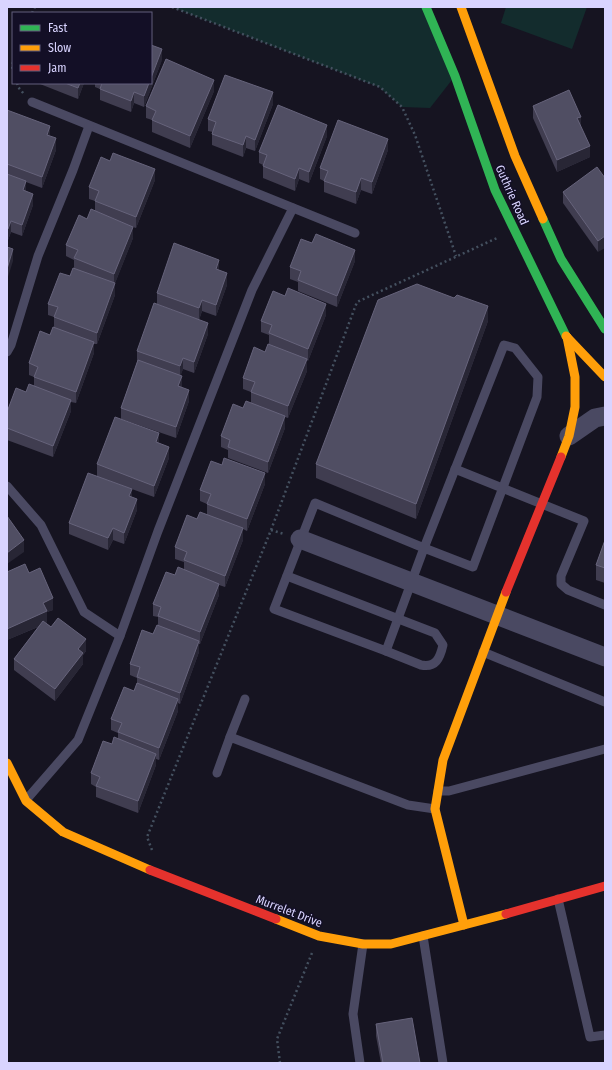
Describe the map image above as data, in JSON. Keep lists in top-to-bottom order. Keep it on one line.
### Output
{"streets":{"street":["Guthrie Road","Murrelet Drive"]},"legend":["Fast","Slow","Jam"]}
